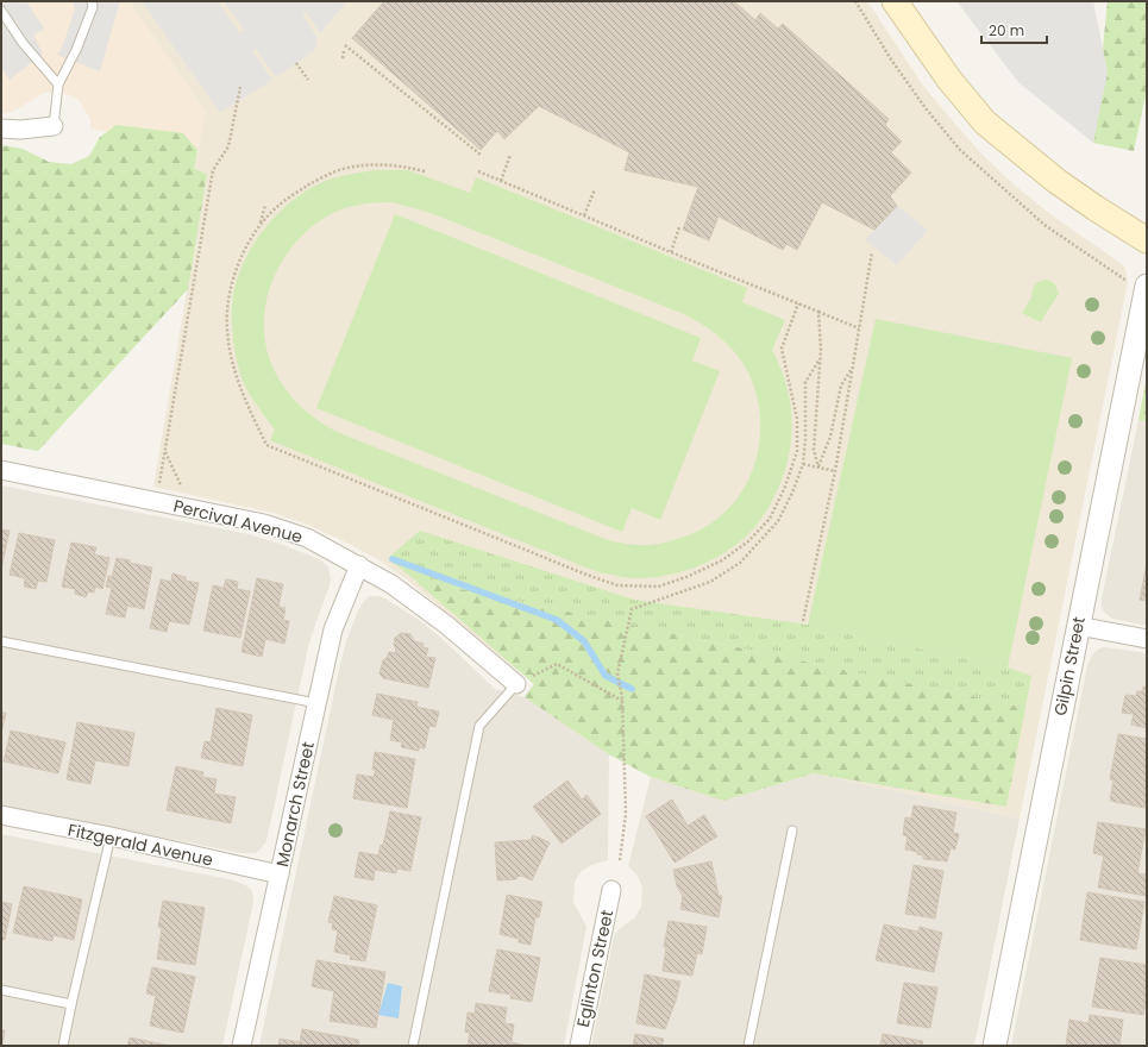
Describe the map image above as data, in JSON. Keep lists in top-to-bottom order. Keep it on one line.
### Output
{"streets":{"street":["Percival Avenue","Gilpin Street","Monarch Street","Fitzgerald Avenue","Eglinton Street"]},"crossings":[["Percival Avenue","Monarch Street"],["Monarch Street","Fitzgerald Avenue"]],"scale_bar":"20 m"}
